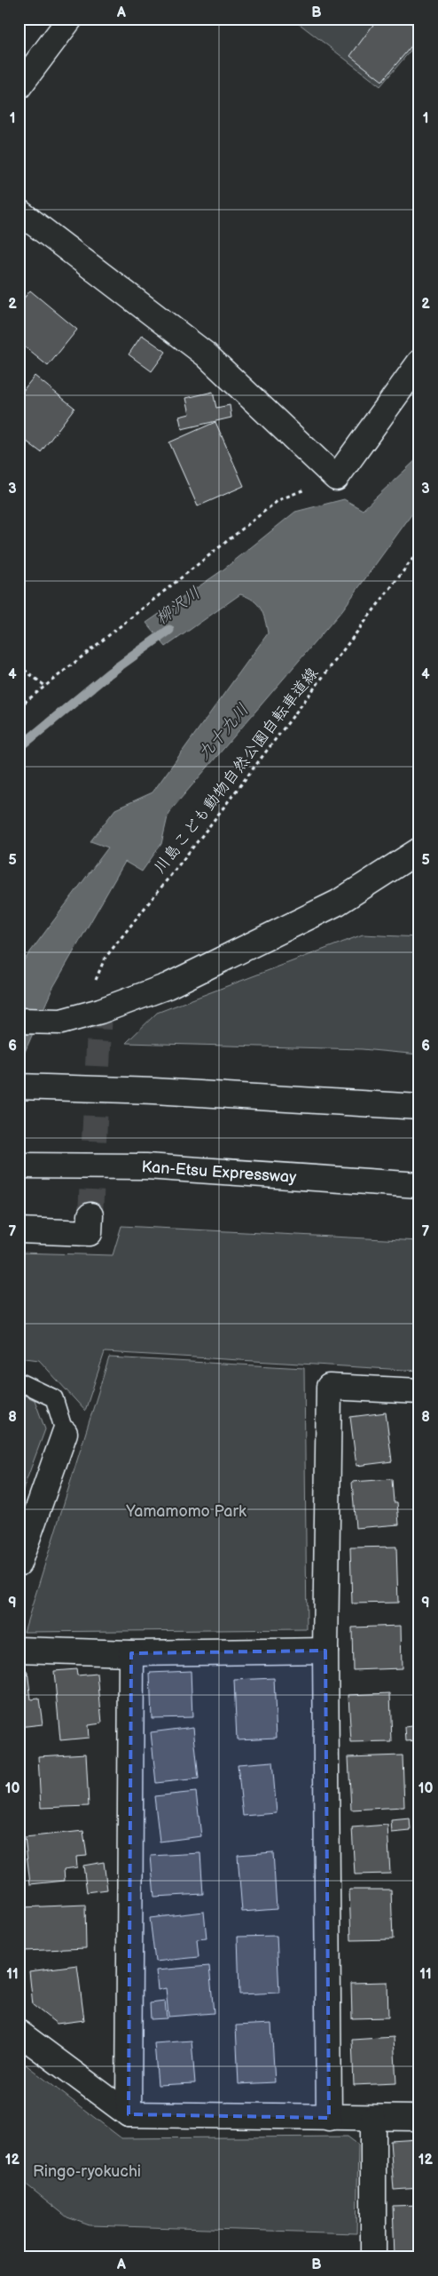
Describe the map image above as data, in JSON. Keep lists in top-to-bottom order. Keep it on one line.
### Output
{"streets":{"main road":["Kan-Etsu Expressway"],"path":["川島こども動物自然公園自転車道線"]},"water":["柳沢川","九十九川"],"parks":["Yamamomo Park","Ringo-ryokuchi"],"grid":{"columns":["A","B"],"rows":["1","2","3","4","5","6","7","8","9","10","11","12"]}}
